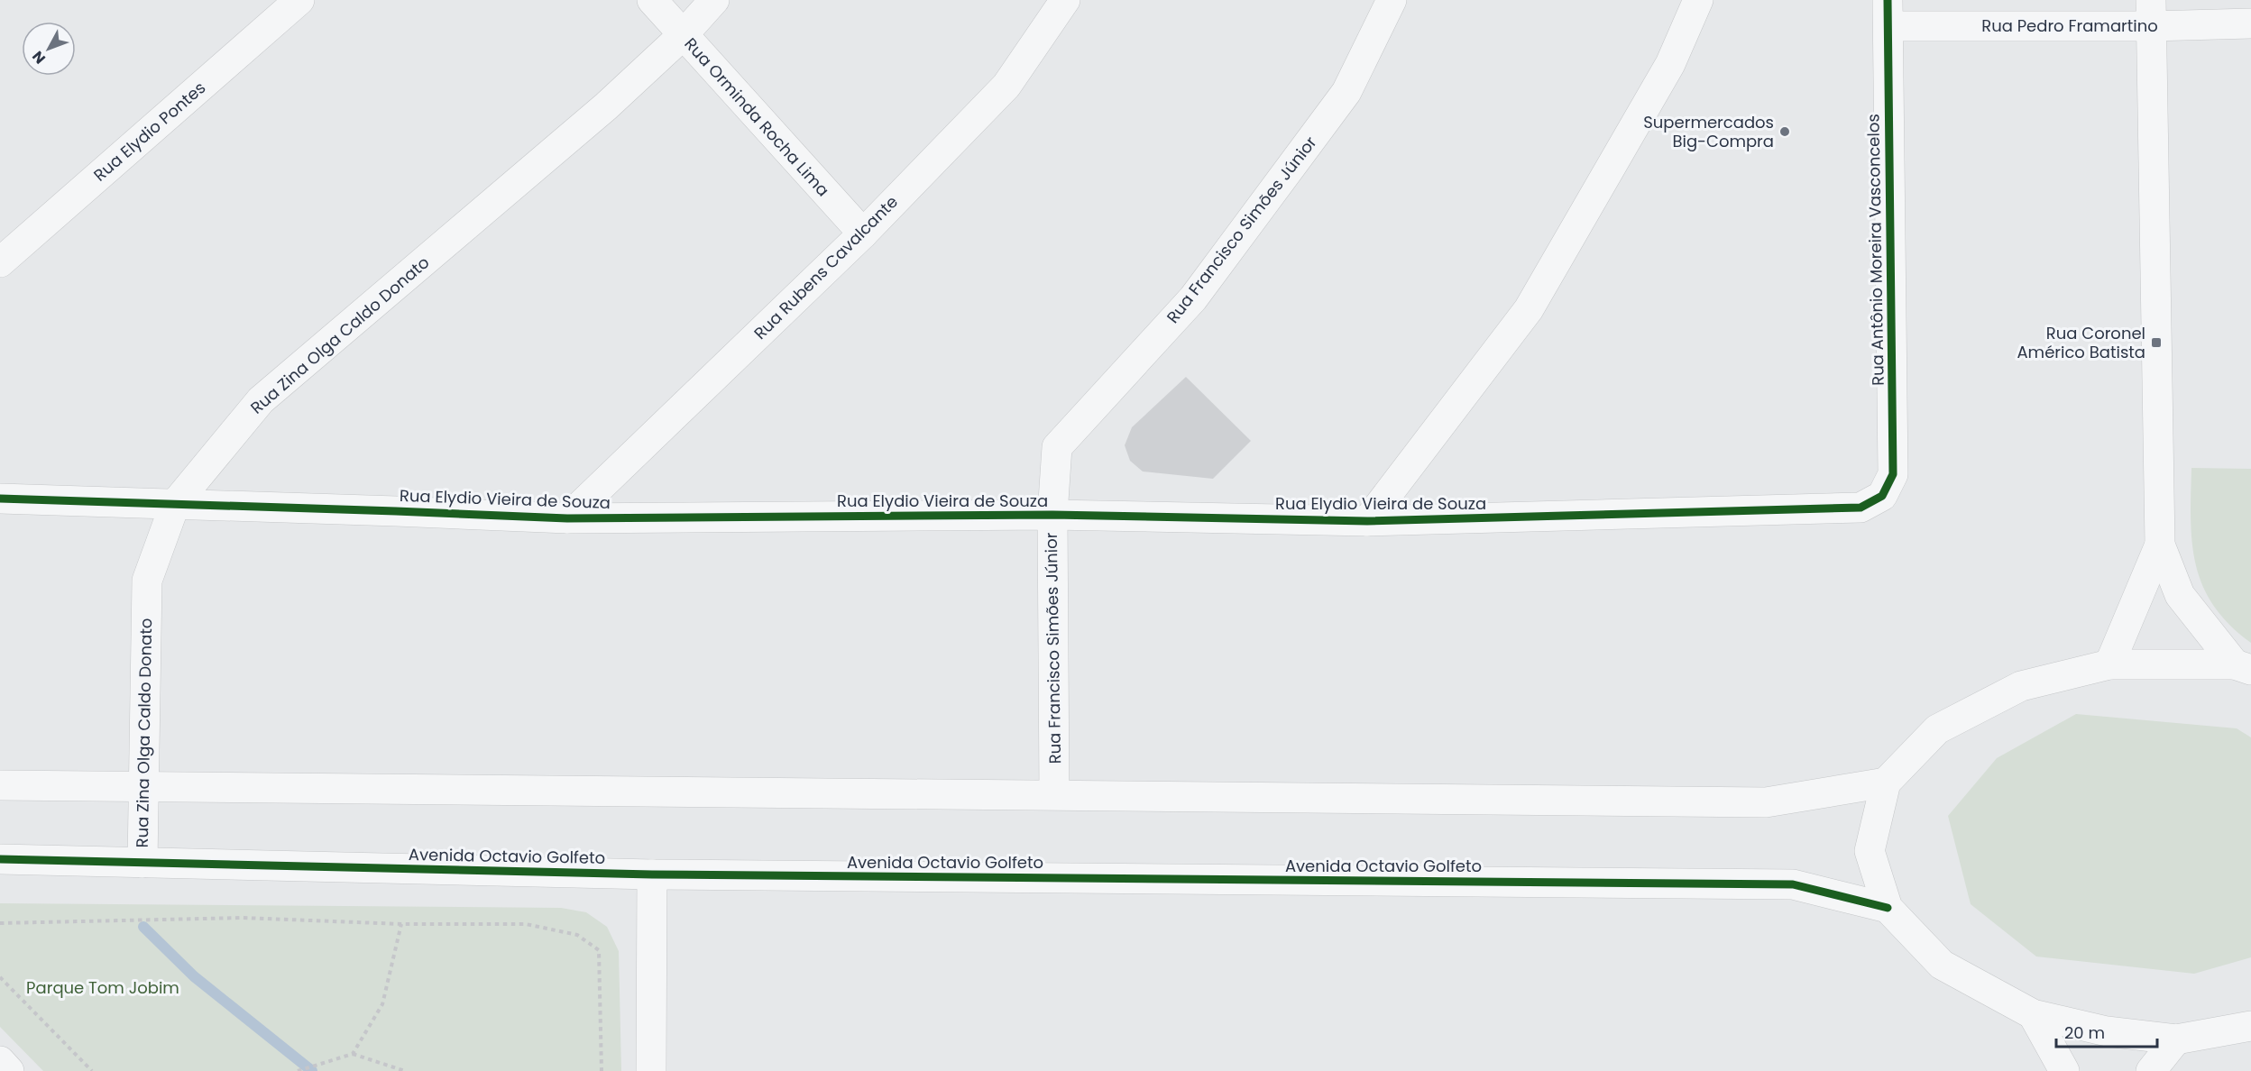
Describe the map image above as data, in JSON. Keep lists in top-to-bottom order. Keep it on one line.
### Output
{"streets":{"street":["Rua Pedro Framartino","Rua Orminda Rocha Lima","Rua Elydio Pontes","Rua Francisco Simões Júnior","Rua Antônio Moreira Vasconcelos","Rua Rubens Cavalcante","Rua Zina Olga Caldo Donato","Rua Elydio Vieira de Souza","Avenida Octavio Golfeto"]},"crossings":[["Rua Pedro Framartino","Rua Antônio Moreira Vasconcelos"],["Rua Orminda Rocha Lima","Rua Rubens Cavalcante"],["Rua Orminda Rocha Lima","Rua Zina Olga Caldo Donato"],["Rua Francisco Simões Júnior","Rua Elydio Vieira de Souza"],["Rua Antônio Moreira Vasconcelos","Rua Elydio Vieira de Souza"],["Rua Rubens Cavalcante","Rua Elydio Vieira de Souza"],["Rua Zina Olga Caldo Donato","Rua Elydio Vieira de Souza"],["Rua Zina Olga Caldo Donato","Avenida Octavio Golfeto"]],"parks":["Parque Tom Jobim"],"places":{"other":["Supermercados Big-Compra"],"transit":["Rua Coronel Américo Batista"]},"scale_bar":"20 m","north":"bottom left"}
